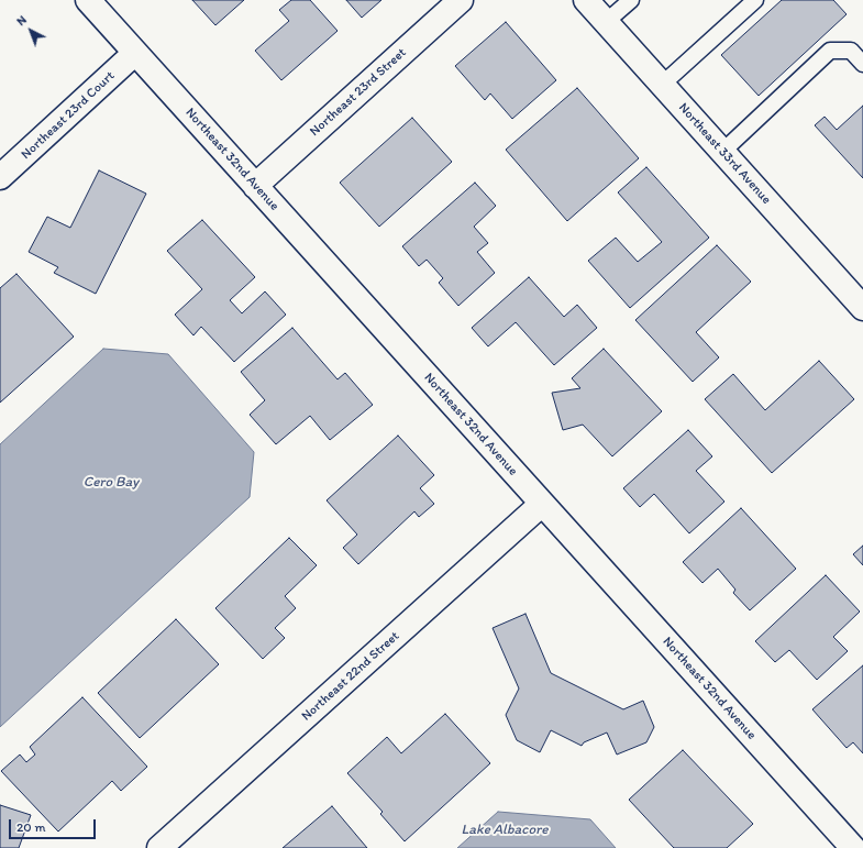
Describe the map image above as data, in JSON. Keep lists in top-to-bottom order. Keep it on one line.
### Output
{"streets":{"street":["Northeast 23rd Street","Northeast 23rd Court","Northeast 33rd Avenue","Northeast 32nd Avenue","Northeast 22nd Street"]},"crossings":[["Northeast 23rd Street","Northeast 32nd Avenue"],["Northeast 23rd Court","Northeast 32nd Avenue"],["Northeast 32nd Avenue","Northeast 22nd Street"]],"water":["Cero Bay","Lake Albacore"],"scale_bar":"20 m","north":"top left"}
